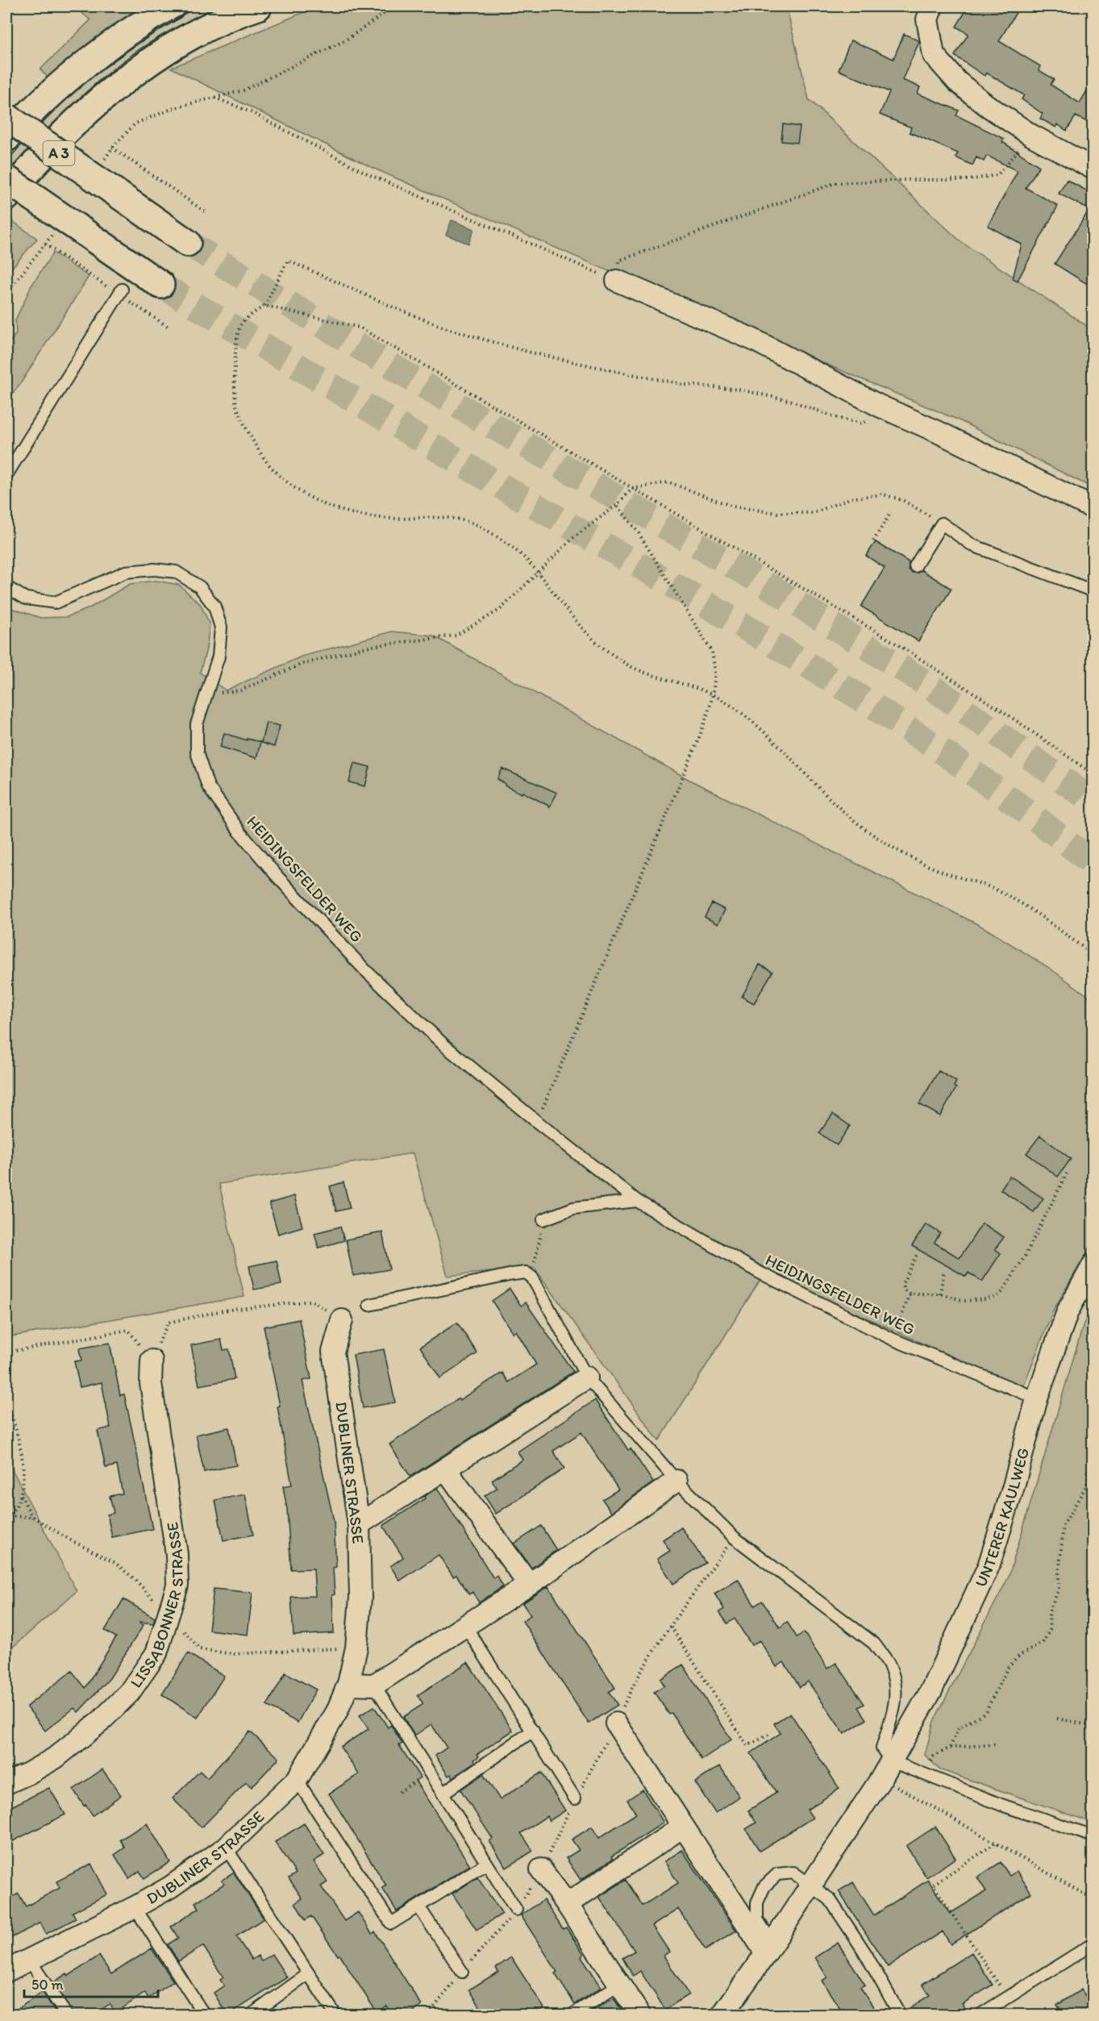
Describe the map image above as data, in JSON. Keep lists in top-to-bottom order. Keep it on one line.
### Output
{"streets":{"main road":["A 3"],"street":["DUBLINER STRASSE","UNTERER KAULWEG","LISSABONNER STRASSE"],"lane":["HEIDINGSFELDER WEG"]},"crossings":[["HEIDINGSFELDER WEG","UNTERER KAULWEG"]],"scale_bar":"50 m"}
